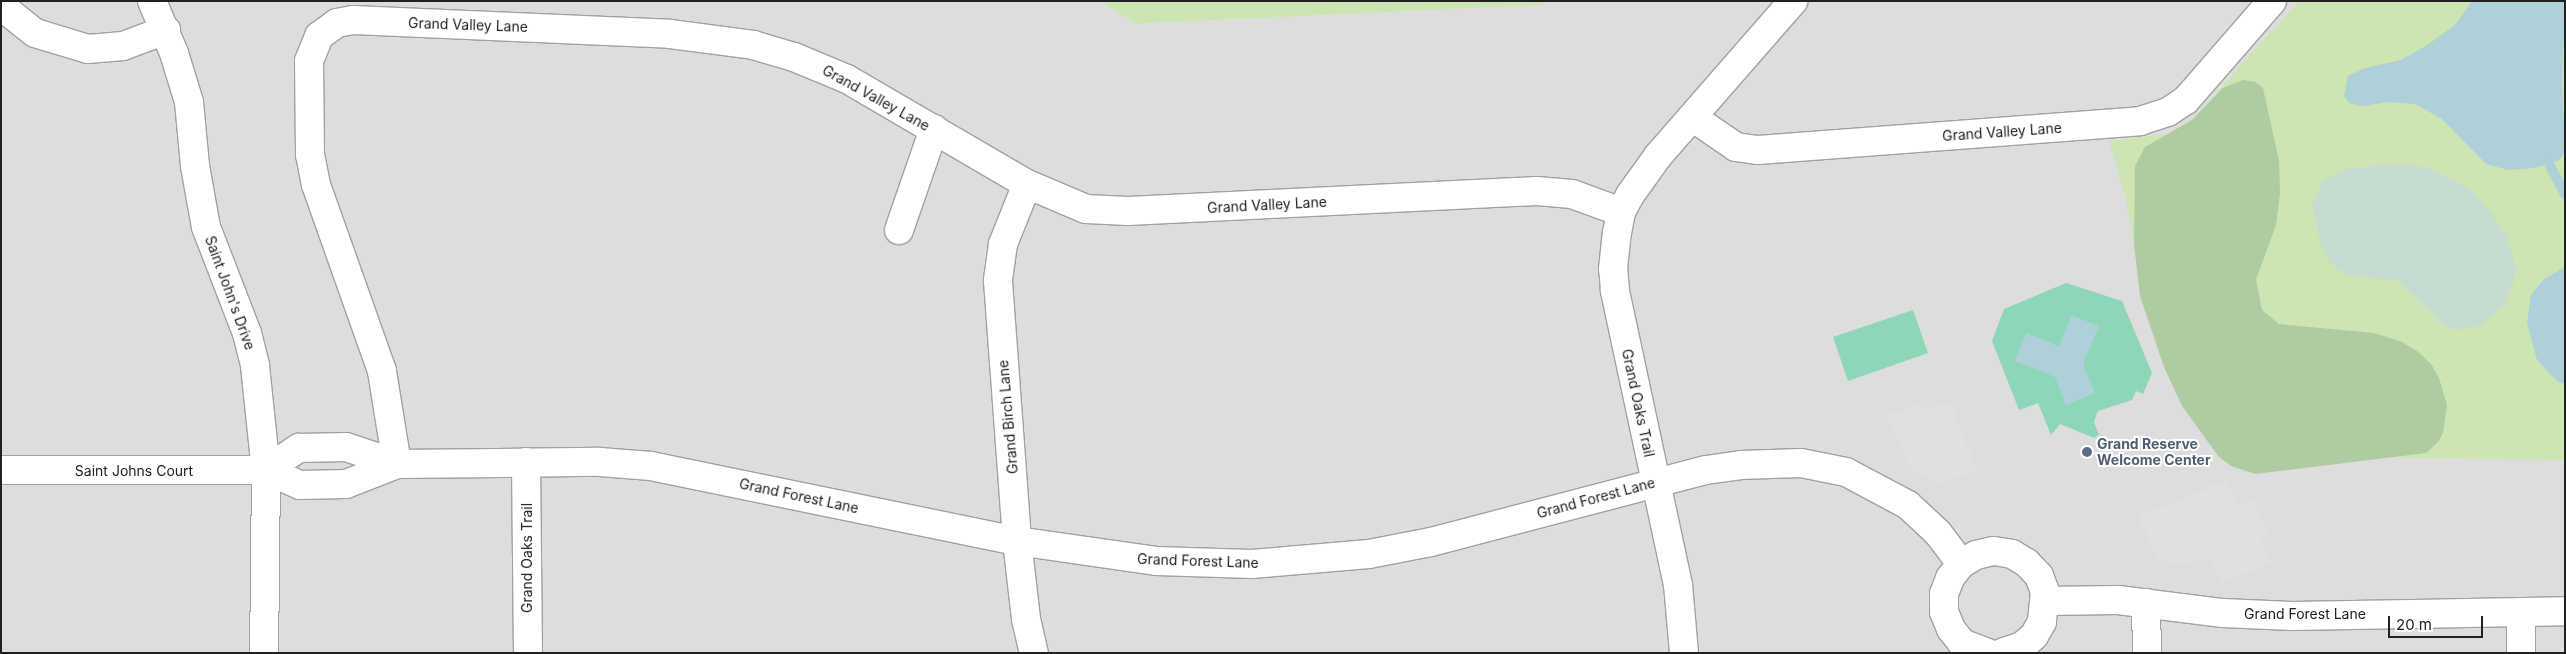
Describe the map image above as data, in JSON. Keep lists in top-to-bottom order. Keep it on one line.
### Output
{"streets":{"street":["Grand Valley Lane","Saint John's Drive","Grand Oaks Trail","Grand Birch Lane","Saint Johns Court","Grand Forest Lane"]},"crossings":[["Grand Valley Lane","Grand Oaks Trail"],["Grand Valley Lane","Grand Birch Lane"],["Grand Valley Lane","Grand Forest Lane"],["Saint John's Drive","Saint Johns Court"],["Saint John's Drive","Grand Forest Lane"],["Grand Oaks Trail","Grand Forest Lane"],["Grand Birch Lane","Grand Forest Lane"],["Saint Johns Court","Grand Forest Lane"]],"places":["Grand Reserve Welcome Center"],"scale_bar":"20 m"}
